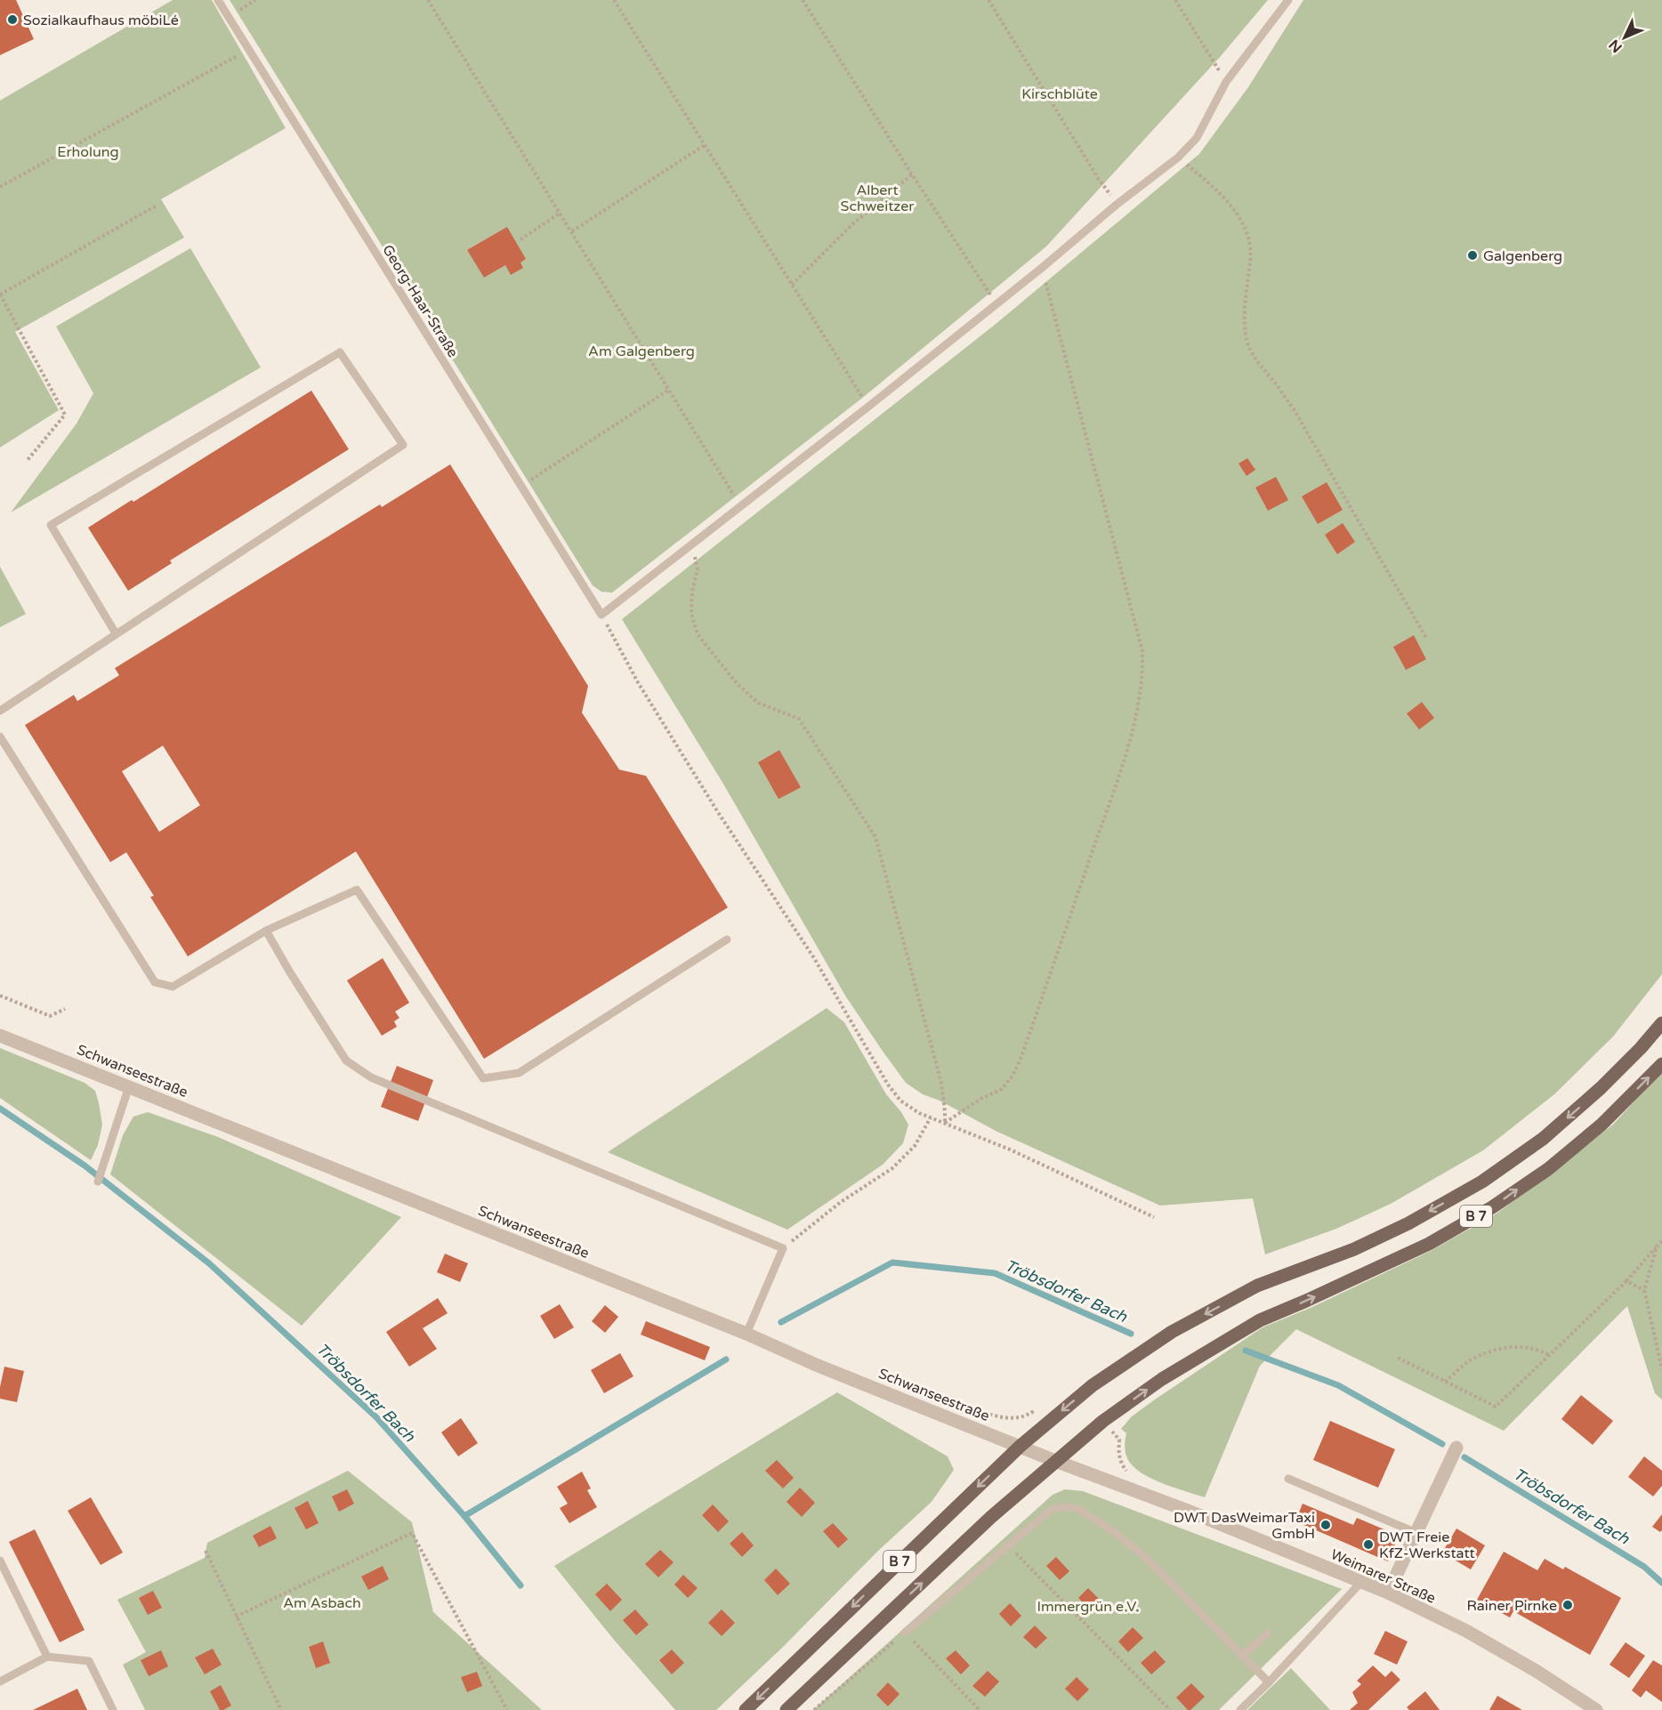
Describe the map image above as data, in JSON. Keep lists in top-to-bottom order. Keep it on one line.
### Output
{"streets":{"main road":["B 7"],"street":["Schwanseestraße","Weimarer Straße"],"lane":["Georg-Haar-Straße"]},"crossings":[["Schwanseestraße","B 7"],["Schwanseestraße","Weimarer Straße"],["B 7","Weimarer Straße"]],"water":["Tröbsdorfer Bach"],"parks":["Kirschblüte","Erholung","Albert Schweitzer","Am Galgenberg","Am Asbach","Immergrün e.V."],"places":["Sozialkaufhaus möbiLé","Galgenberg","DWT DasWeimarTaxi GmbH","DWT Freie KfZ-Werkstatt","Rainer Pirnke"],"north":"bottom left"}
